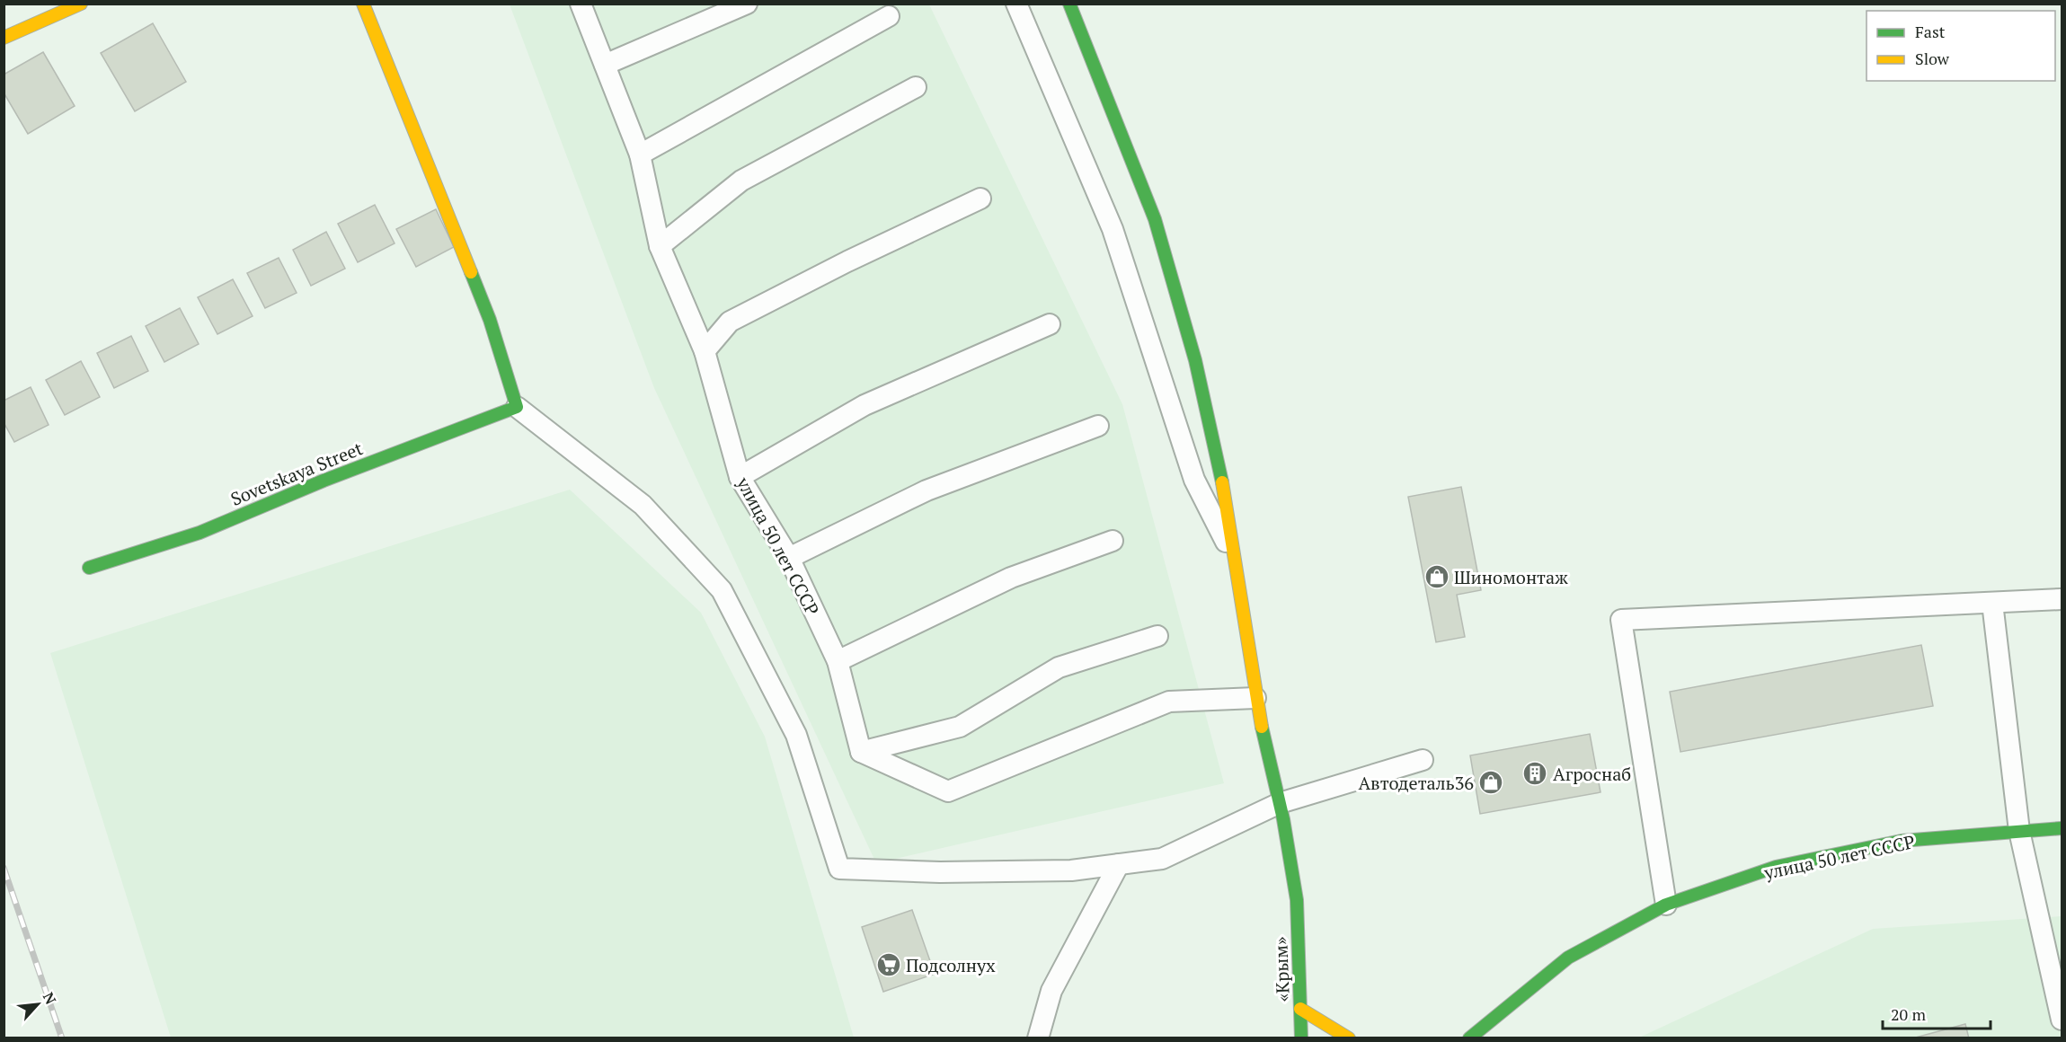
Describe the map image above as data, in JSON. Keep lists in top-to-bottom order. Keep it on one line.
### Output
{"streets":{"main road":["Sovetskaya Street","улица 50 лет СССР","«Крым»"]},"places":{"shop":["Шиномонтаж","Автодеталь36"],"building":["Агроснаб"],"supermarket":["Подсолнух"]},"legend":["Fast","Slow"],"scale_bar":"20 m","north":"top right"}
